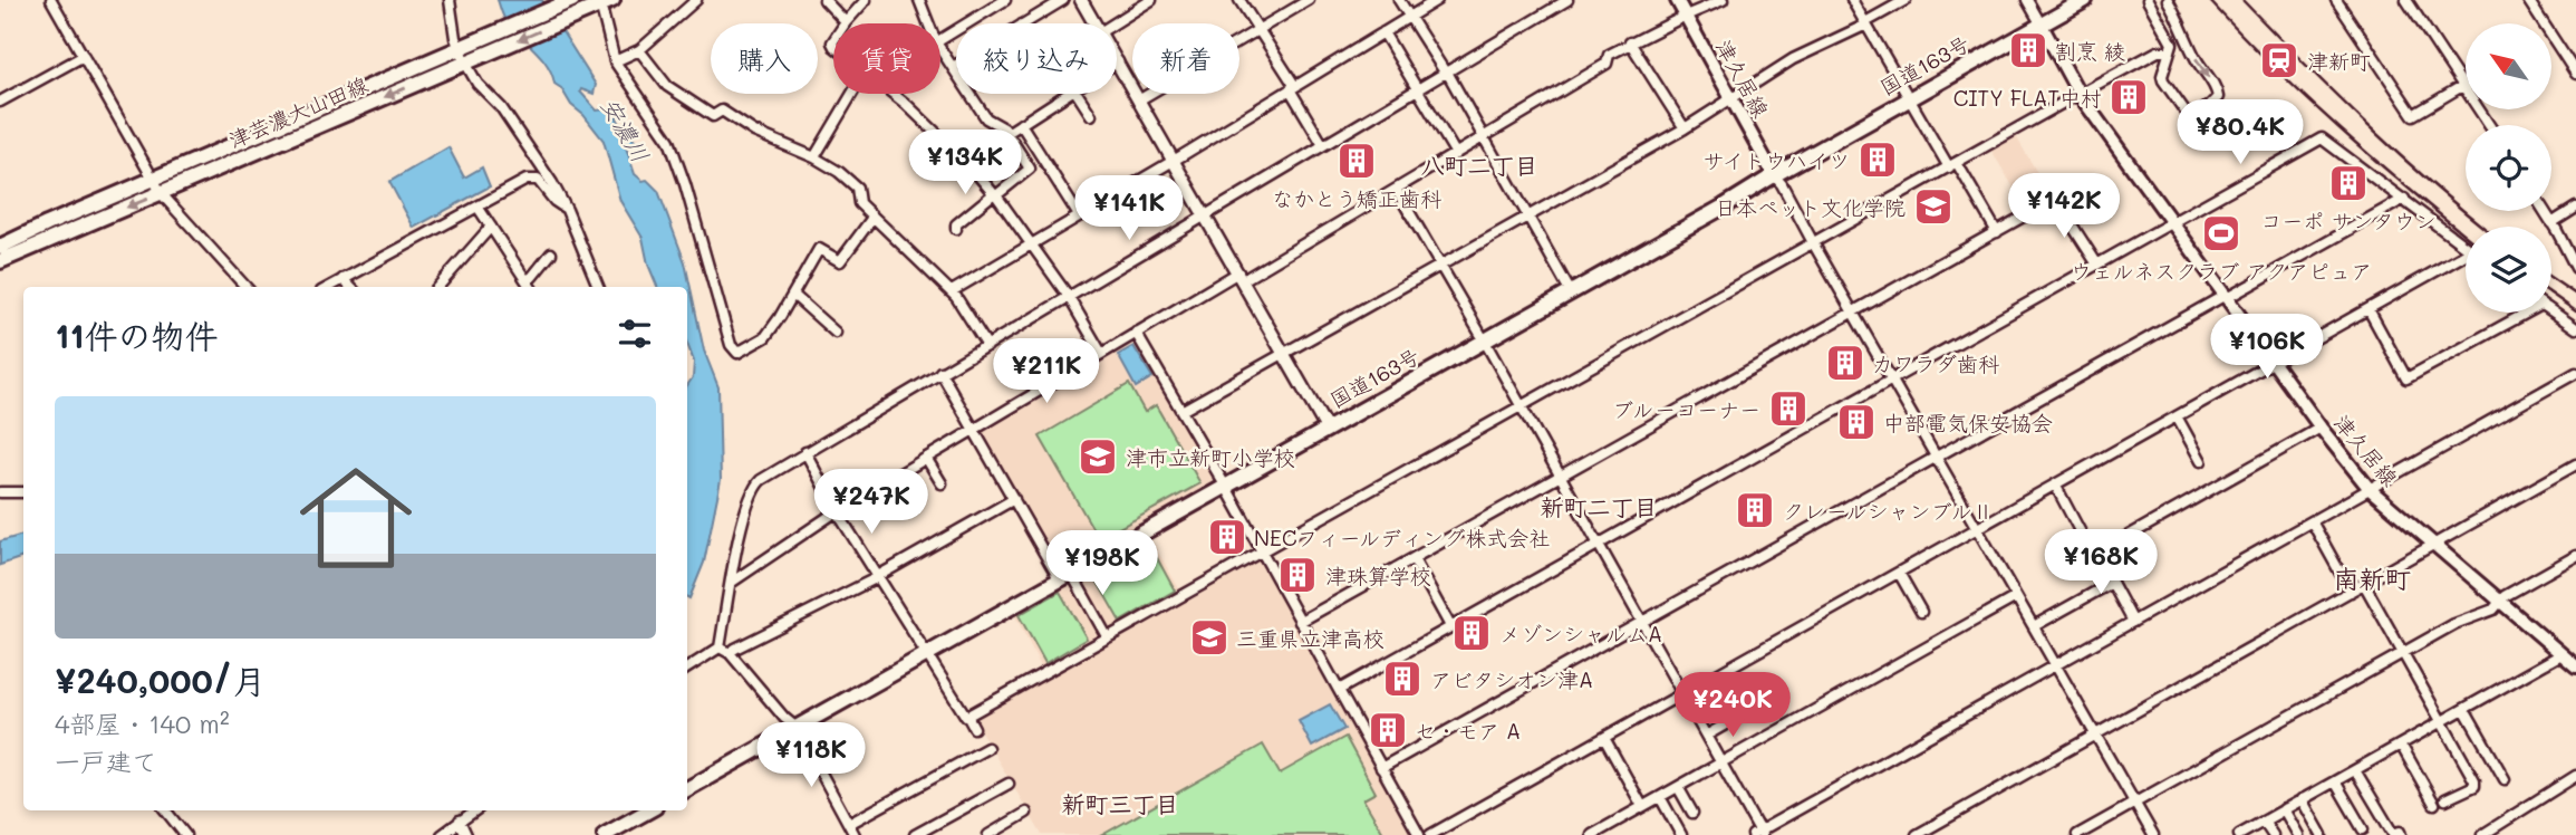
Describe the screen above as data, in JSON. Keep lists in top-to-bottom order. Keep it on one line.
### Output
{"streets":{"main road":["国道163号","津久居線","津芸濃大山田線"]},"crossings":[["国道163号","津久居線"]],"districts":["八町二丁目","新町二丁目","南新町","新町三丁目"],"water":["安濃川"],"places":{"building":["割烹 綾","CITY FLAT中村","サイトウハイツ","なかとう矯正歯科","コーポ サンタウン","カワラダ歯科","ブルーコーナー","中部電気保安協会","クレールシャンブルⅡ","NECフィールディング株式会社","津珠算学校","メゾンシャルムA","アビタシオン津A","セ・モア A"],"station":["津新町"],"school or university":["日本ペット文化学院","津市立新町小学校","三重県立津高校"],"sports":["ウェルネスクラブ アクアピュア"]},"north":"top left","page":{"chip":["購入","賃貸","絞り込み","新着"],"price":["¥80.4K","¥134K","¥142K","¥141K","¥106K","¥211K","¥247K","¥168K","¥198K","¥240K","¥118K"],"heading":"11件の物件","list":[{"name":"¥240,000/月","note":"4部屋 · 140 m² · 一戸建て"}]}}
